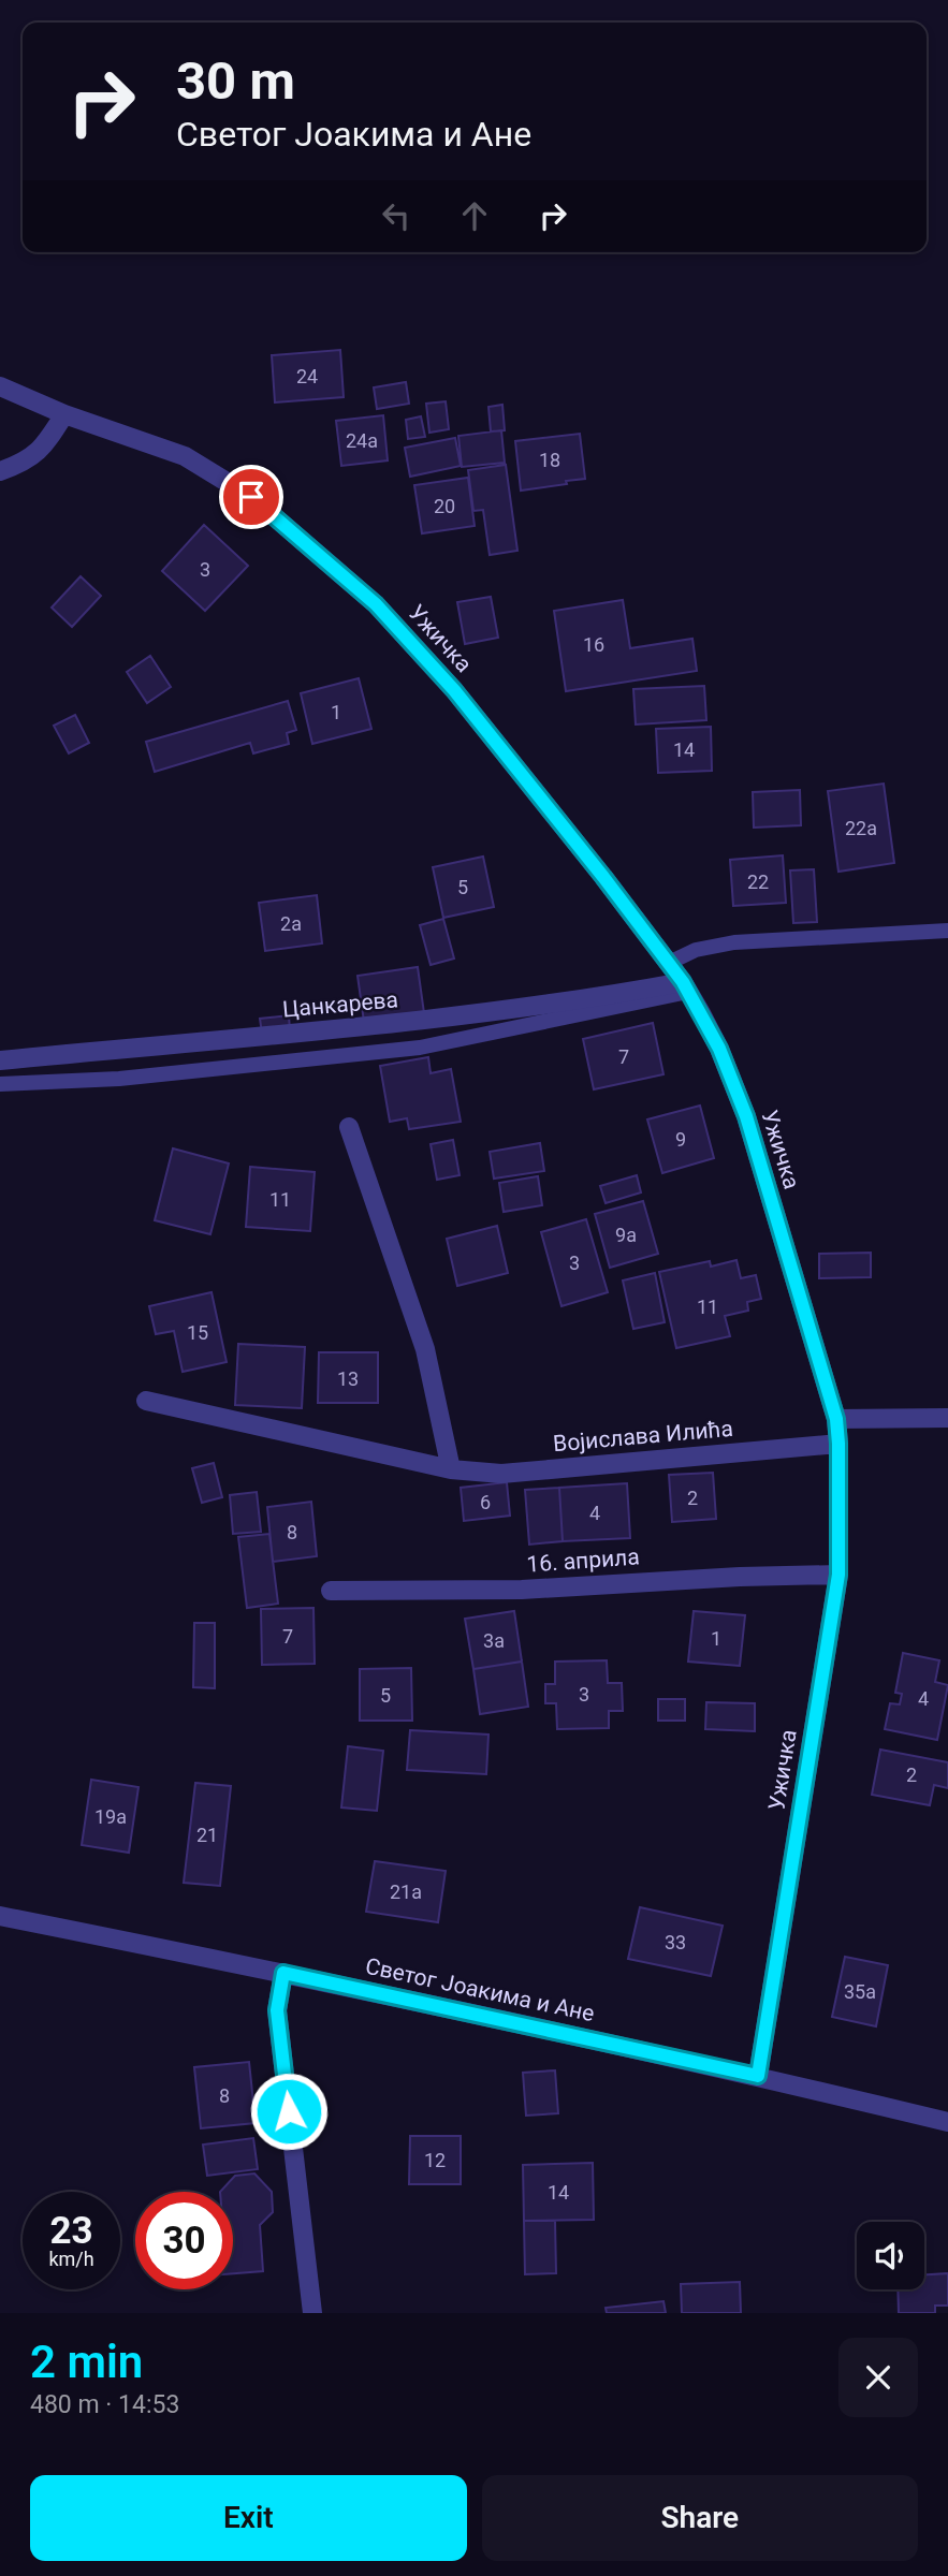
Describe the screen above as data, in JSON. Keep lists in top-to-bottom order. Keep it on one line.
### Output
{"streets":{"street":["Ужичка","Цанкарева","Војислава Илића","16. априла","Светог Јоакима и Ане"]},"crossings":[["Ужичка","Цанкарева"],["Ужичка","Војислава Илића"],["Ужичка","16. априла"],["Ужичка","Светог Јоакима и Ане"]],"house_numbers":["24","24a","18","20","3","16","1","14","22a","22","5","2a","7","9","11","9a","3","11","15","13","2","6","4","8","7","1","3a","3","5","4","2","19a","21","21a","33","35a","8","12","14"],"page":{"turn":["30 m","Светог Јоакима и Ане"],"speed":"23 km/h","limit":"30","heading":["2 min","480 m · 14:53"],"buttons":["Exit","Share"]}}
